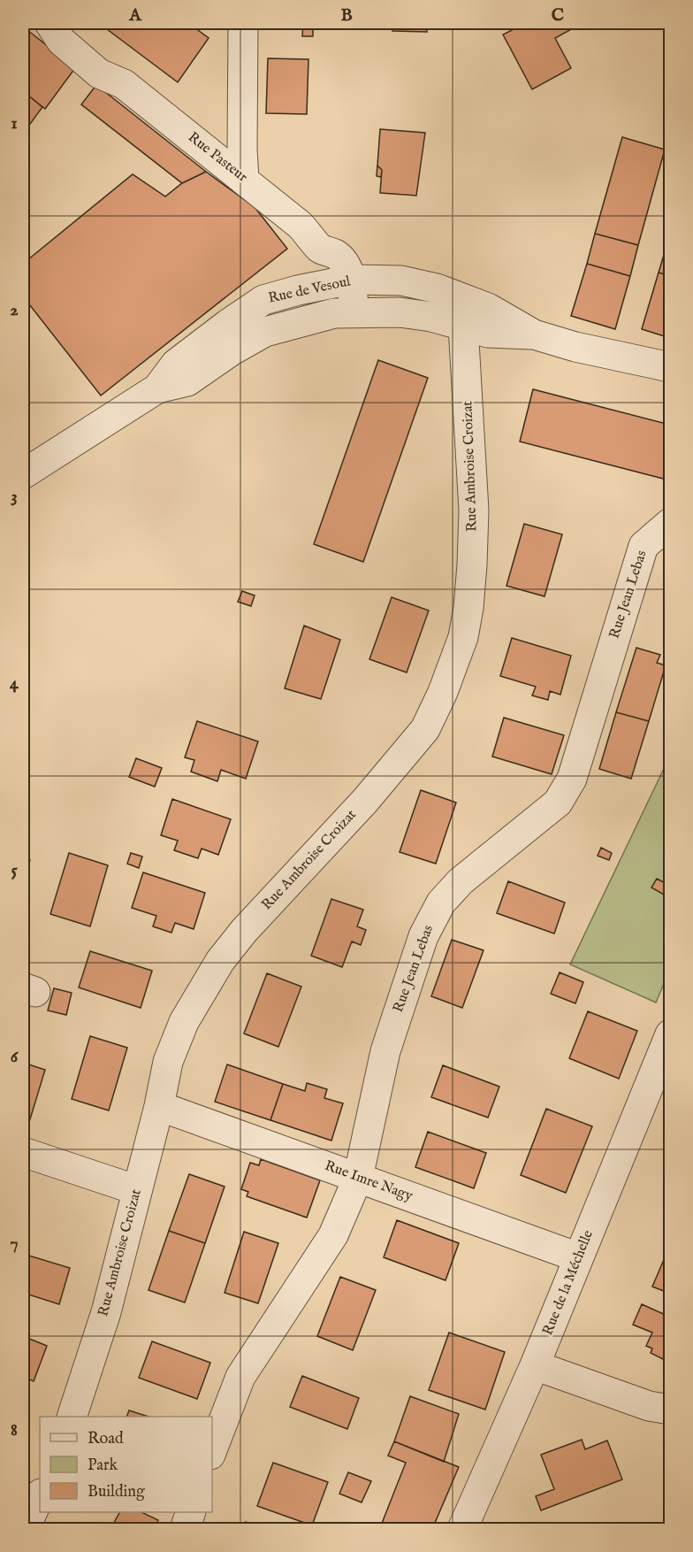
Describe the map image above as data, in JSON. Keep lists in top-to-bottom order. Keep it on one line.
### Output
{"streets":{"street":["Rue Pasteur","Rue de Vesoul","Rue Ambroise Croizat","Rue Jean Lebas","Rue Imre Nagy","Rue de la Méchelle"]},"crossings":[["Rue Pasteur","Rue de Vesoul"],["Rue Ambroise Croizat","Rue Imre Nagy"],["Rue Jean Lebas","Rue Imre Nagy"],["Rue Imre Nagy","Rue de la Méchelle"]],"legend":["Road","Park","Building"],"grid":{"columns":["A","B","C"],"rows":["1","2","3","4","5","6","7","8"]}}
